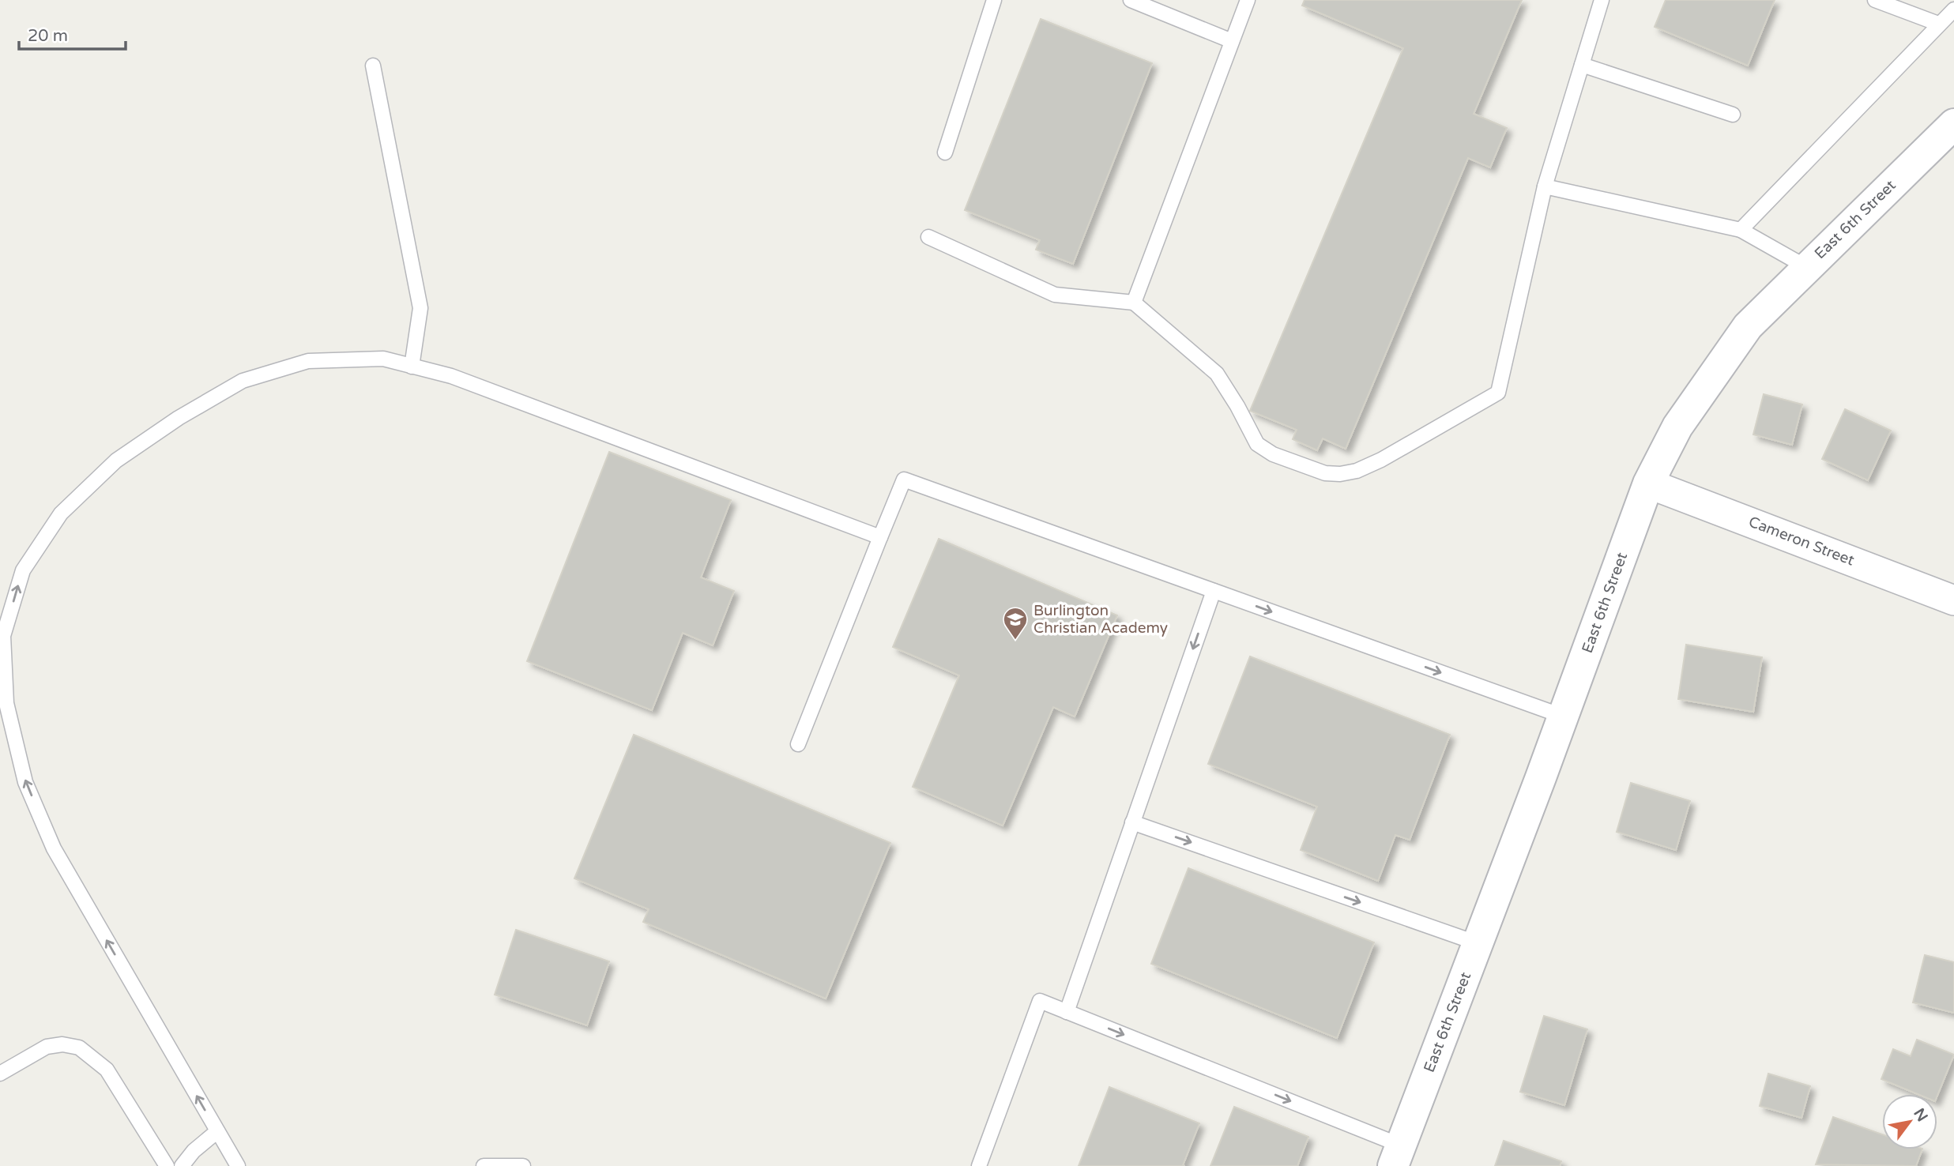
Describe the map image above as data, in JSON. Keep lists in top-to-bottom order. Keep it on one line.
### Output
{"streets":{"street":["East 6th Street","Cameron Street"]},"crossings":[["East 6th Street","Cameron Street"]],"places":{"school or university":["Burlington Christian Academy"]},"scale_bar":"20 m","north":"top right"}
